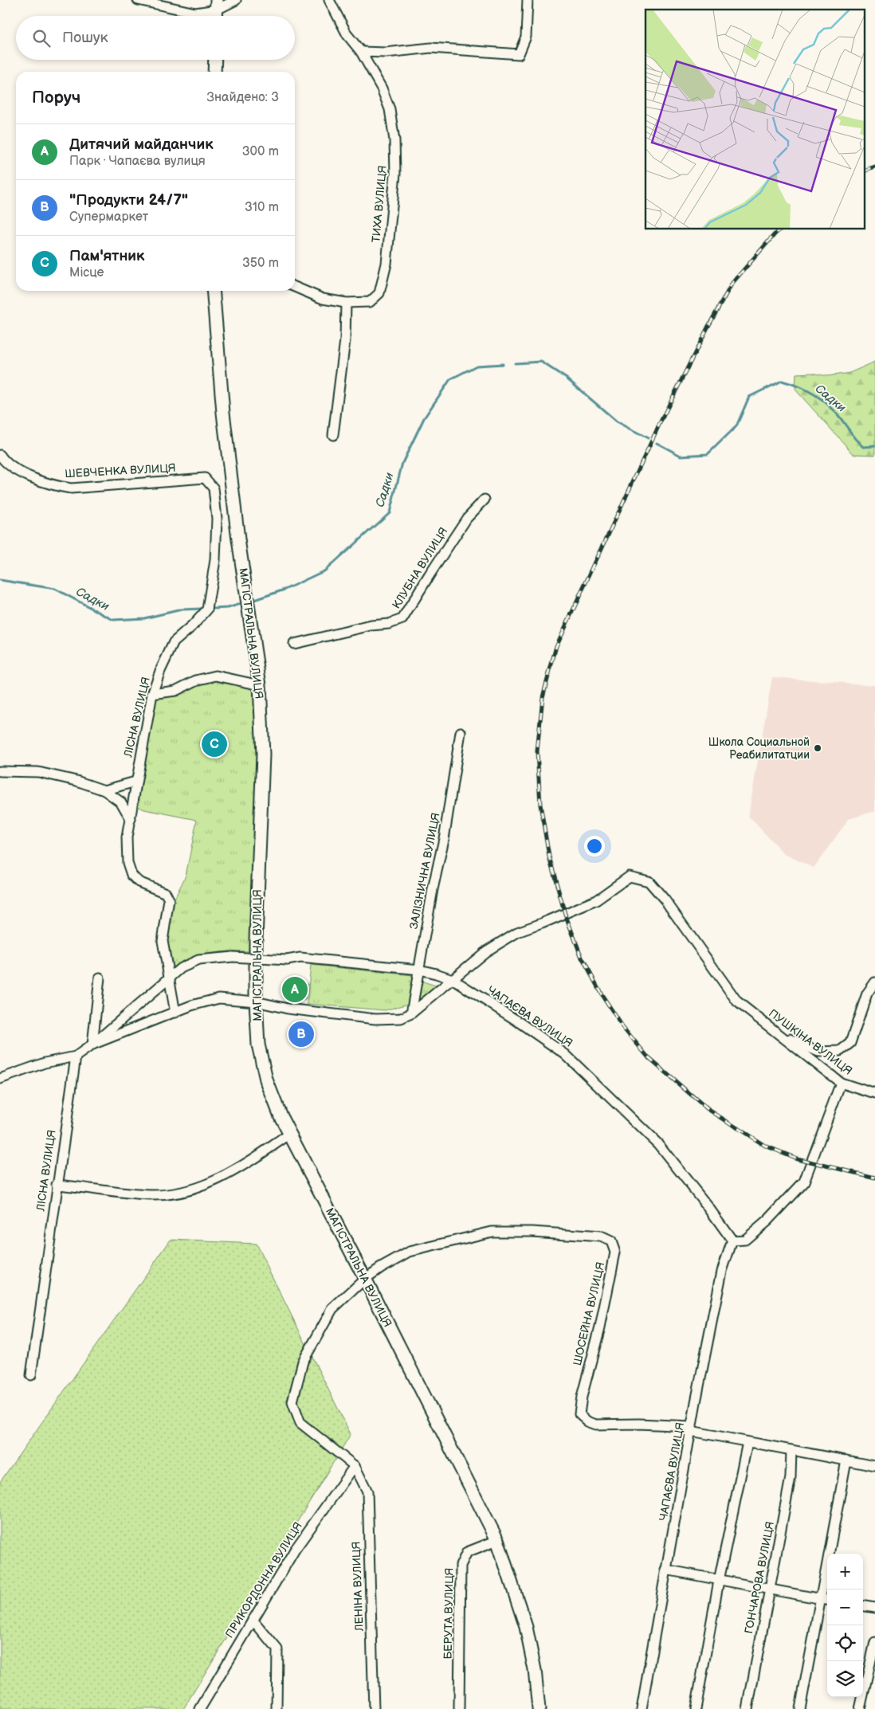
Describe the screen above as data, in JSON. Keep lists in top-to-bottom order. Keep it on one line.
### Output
{"streets":{"main road":["МАГІСТРАЛЬНА ВУЛИЦЯ"],"street":["ТИХА ВУЛИЦЯ","ШЕВЧЕНКА ВУЛИЦЯ","КЛУБНА ВУЛИЦЯ","ЛІСНА ВУЛИЦЯ","ЗАЛІЗНИЧНА ВУЛИЦЯ","ЧАПАЄВА ВУЛИЦЯ","ПУШКІНА ВУЛИЦЯ","ШОСЕЙНА ВУЛИЦЯ","ГОНЧАРОВА ВУЛИЦЯ","ПРИКОРДОННА ВУЛИЦЯ","ЛЕНІНА ВУЛИЦЯ","БЕРУТА ВУЛИЦЯ"]},"crossings":[["ШЕВЧЕНКА ВУЛИЦЯ","ЛІСНА ВУЛИЦЯ"],["МАГІСТРАЛЬНА ВУЛИЦЯ","ШОСЕЙНА ВУЛИЦЯ"],["МАГІСТРАЛЬНА ВУЛИЦЯ","БЕРУТА ВУЛИЦЯ"],["ЛІСНА ВУЛИЦЯ","ЧАПАЄВА ВУЛИЦЯ"],["ЗАЛІЗНИЧНА ВУЛИЦЯ","ЧАПАЄВА ВУЛИЦЯ"],["ЗАЛІЗНИЧНА ВУЛИЦЯ","ПУШКІНА ВУЛИЦЯ"],["ЧАПАЄВА ВУЛИЦЯ","ПУШКІНА ВУЛИЦЯ"],["ЧАПАЄВА ВУЛИЦЯ","ШОСЕЙНА ВУЛИЦЯ"],["ПРИКОРДОННА ВУЛИЦЯ","ЛЕНІНА ВУЛИЦЯ"]],"water":["Садки"],"places":["Школа Социальной Реабилитатции"],"page":{"search":"Пошук","heading":["Поруч","Знайдено: 3"],"list":[{"mark":"A","name":"Дитячий майданчик","note":"Парк · Чапаєва вулиця","value":"300 m"},{"mark":"B","name":"\"Продукти 24/7\"","note":"Супермаркет","value":"310 m"},{"mark":"C","name":"Пам'ятник","note":"Місце","value":"350 m"}],"pins":["C","A","B"],"map_buttons":["+","−"]}}
